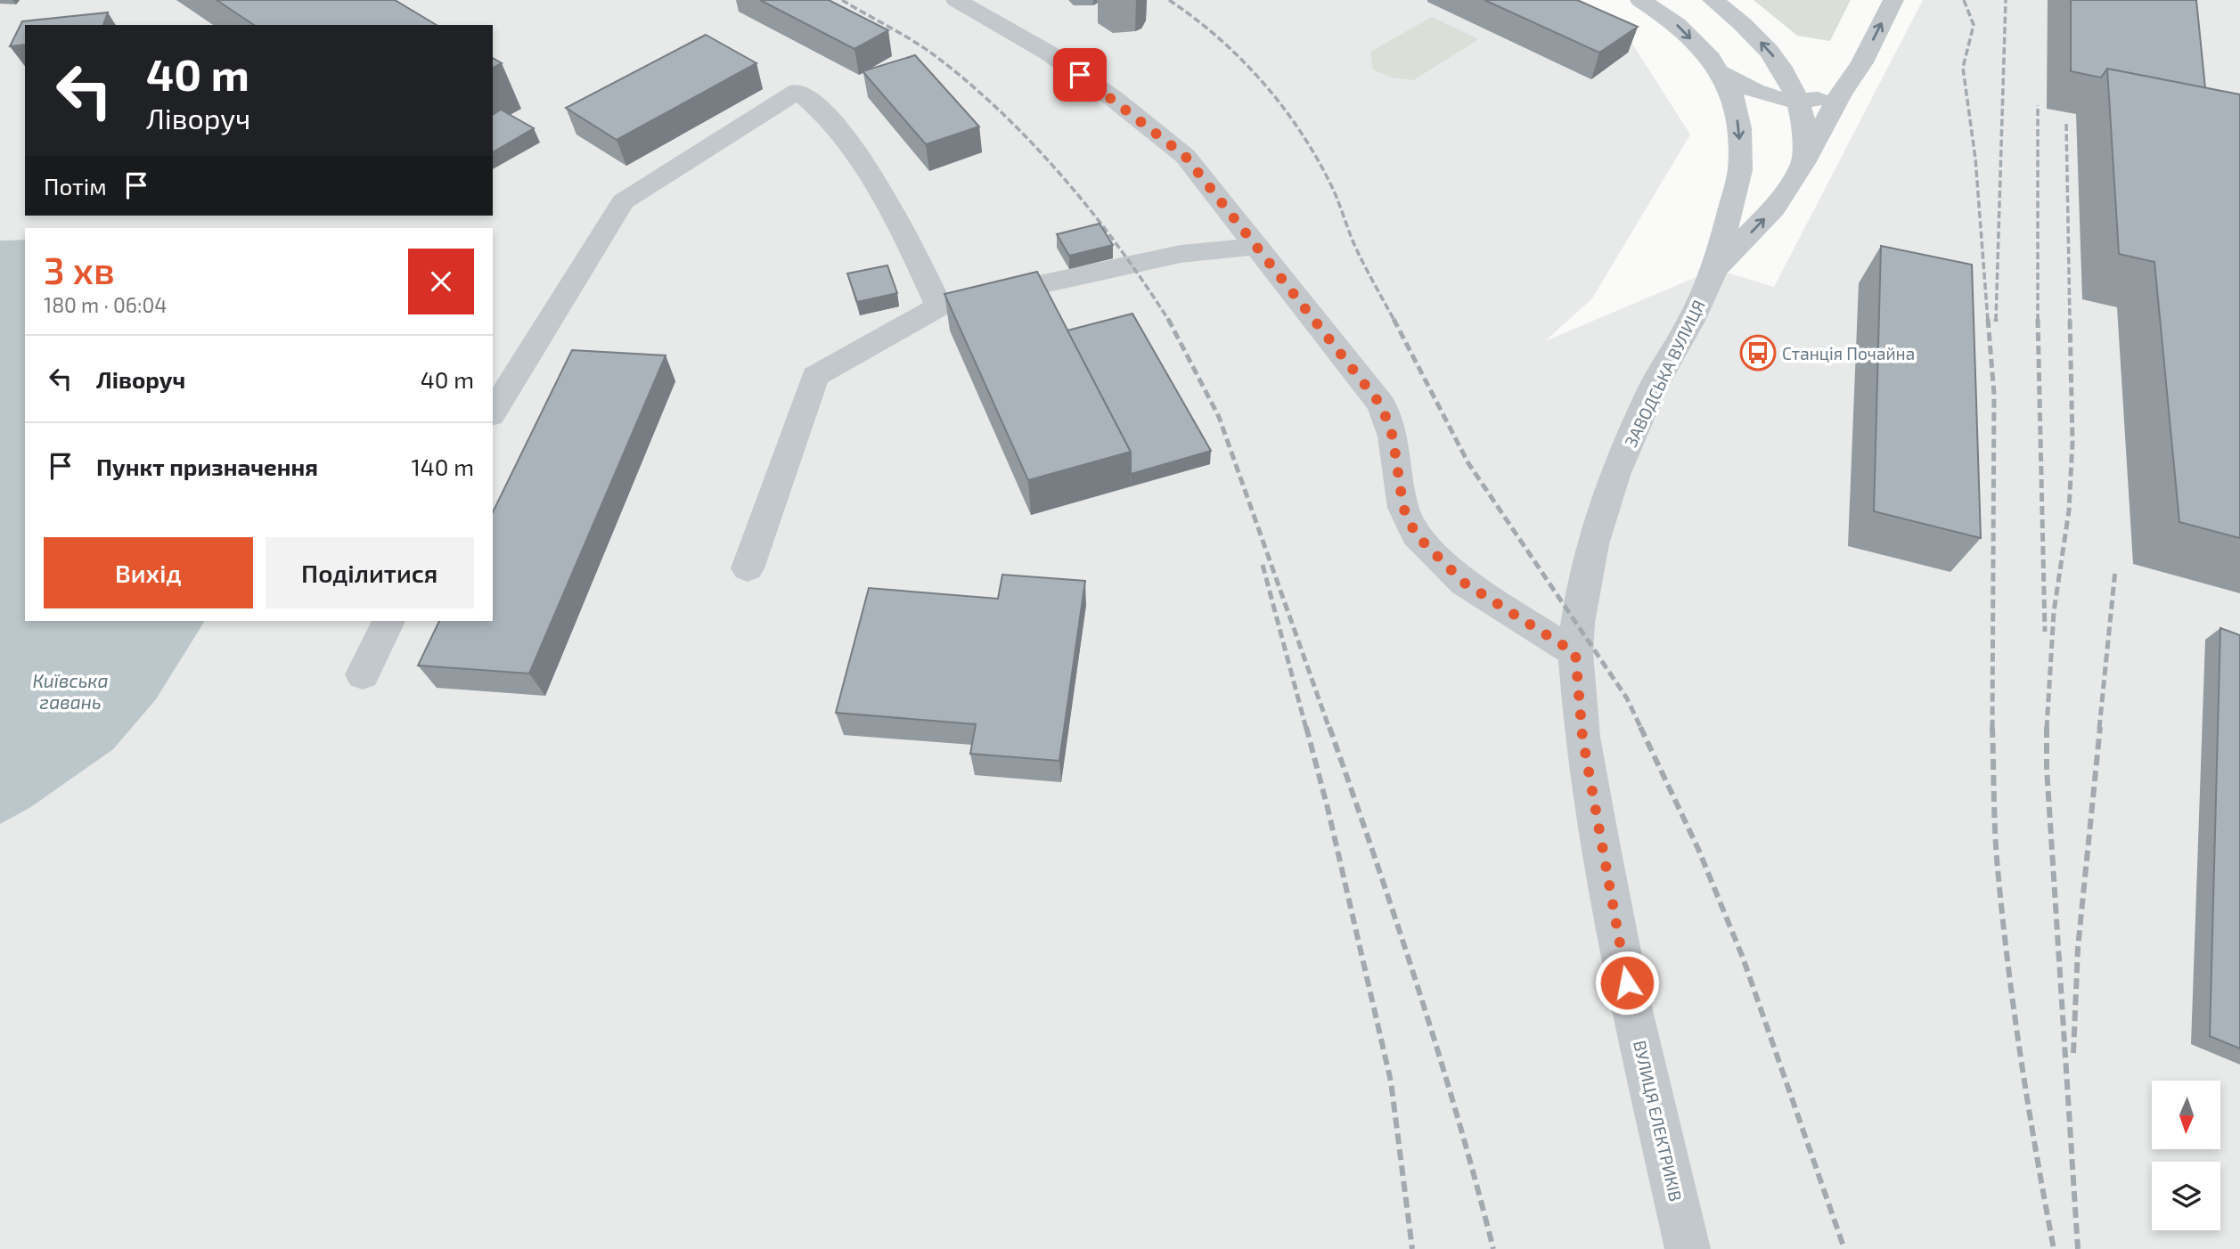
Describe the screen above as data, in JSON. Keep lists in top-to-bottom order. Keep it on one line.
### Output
{"streets":{"street":["ЗАВОДСЬКА ВУЛИЦЯ","ВУЛИЦЯ ЕЛЕКТРИКІВ"]},"crossings":[["ЗАВОДСЬКА ВУЛИЦЯ","ВУЛИЦЯ ЕЛЕКТРИКІВ"]],"water":["Київська гавань"],"places":{"bus stop":["Станція Почайна"]},"north":"bottom","page":{"turn":["40 m","Ліворуч"],"then":"Потім","heading":["3 хв","180 m · 06:04"],"list":[{"name":"Ліворуч","value":"40 m"},{"name":"Пункт призначення","value":"140 m"}],"buttons":["Вихід","Поділитися"]}}
